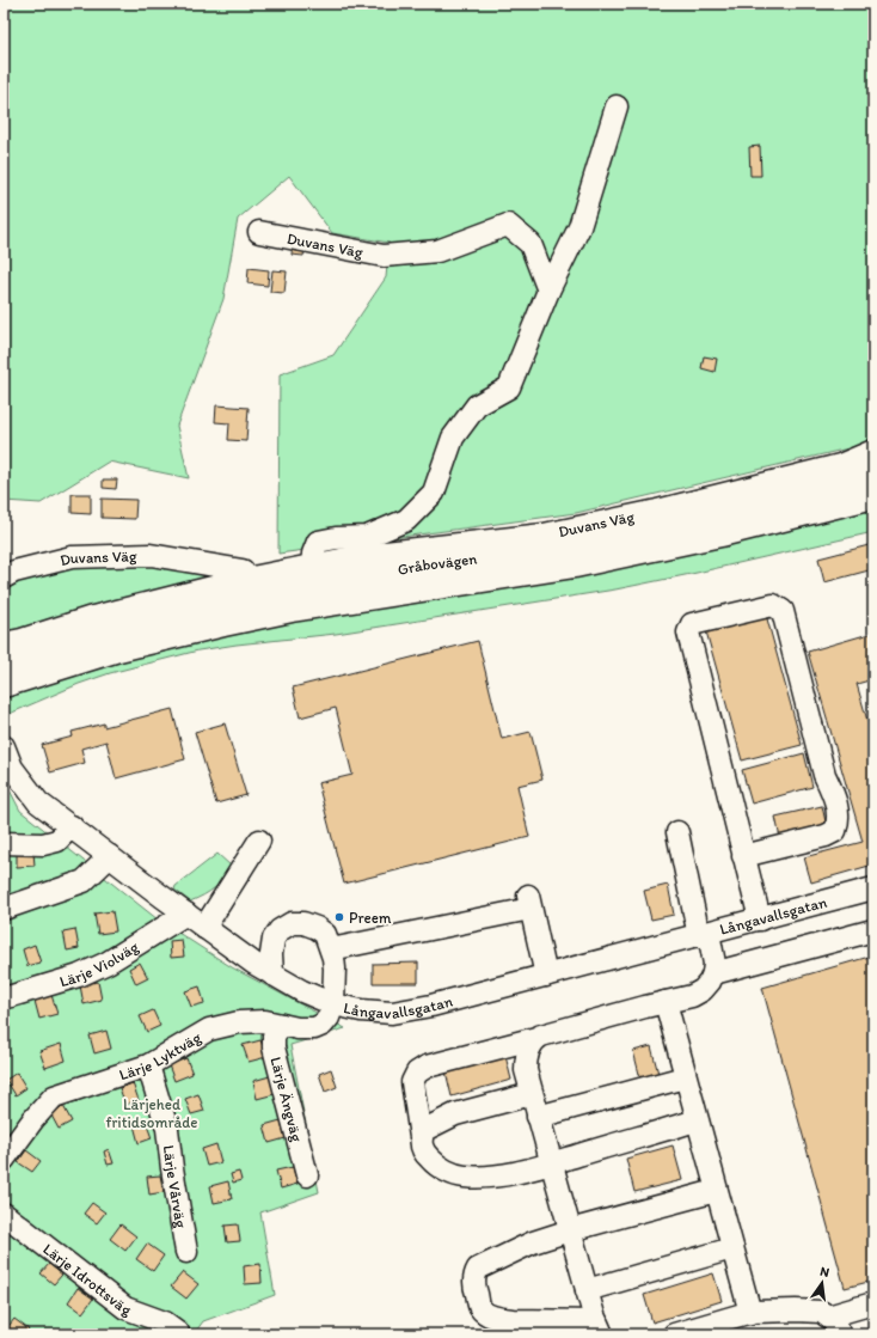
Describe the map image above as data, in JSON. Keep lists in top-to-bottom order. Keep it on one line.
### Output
{"streets":{"main road":["Gråbovägen"],"street":["Duvans Väg","Långavallsgatan","Lärje Violväg","Lärje Lyktväg","Lärje Ängväg","Lärje Vårväg","Lärje Idrottsväg"]},"crossings":[["Långavallsgatan","Lärje Violväg"],["Långavallsgatan","Lärje Lyktväg"],["Lärje Lyktväg","Lärje Ängväg"],["Lärje Lyktväg","Lärje Vårväg"]],"parks":["Lärjehed fritidsområde"],"places":["Preem"],"north":"top"}
